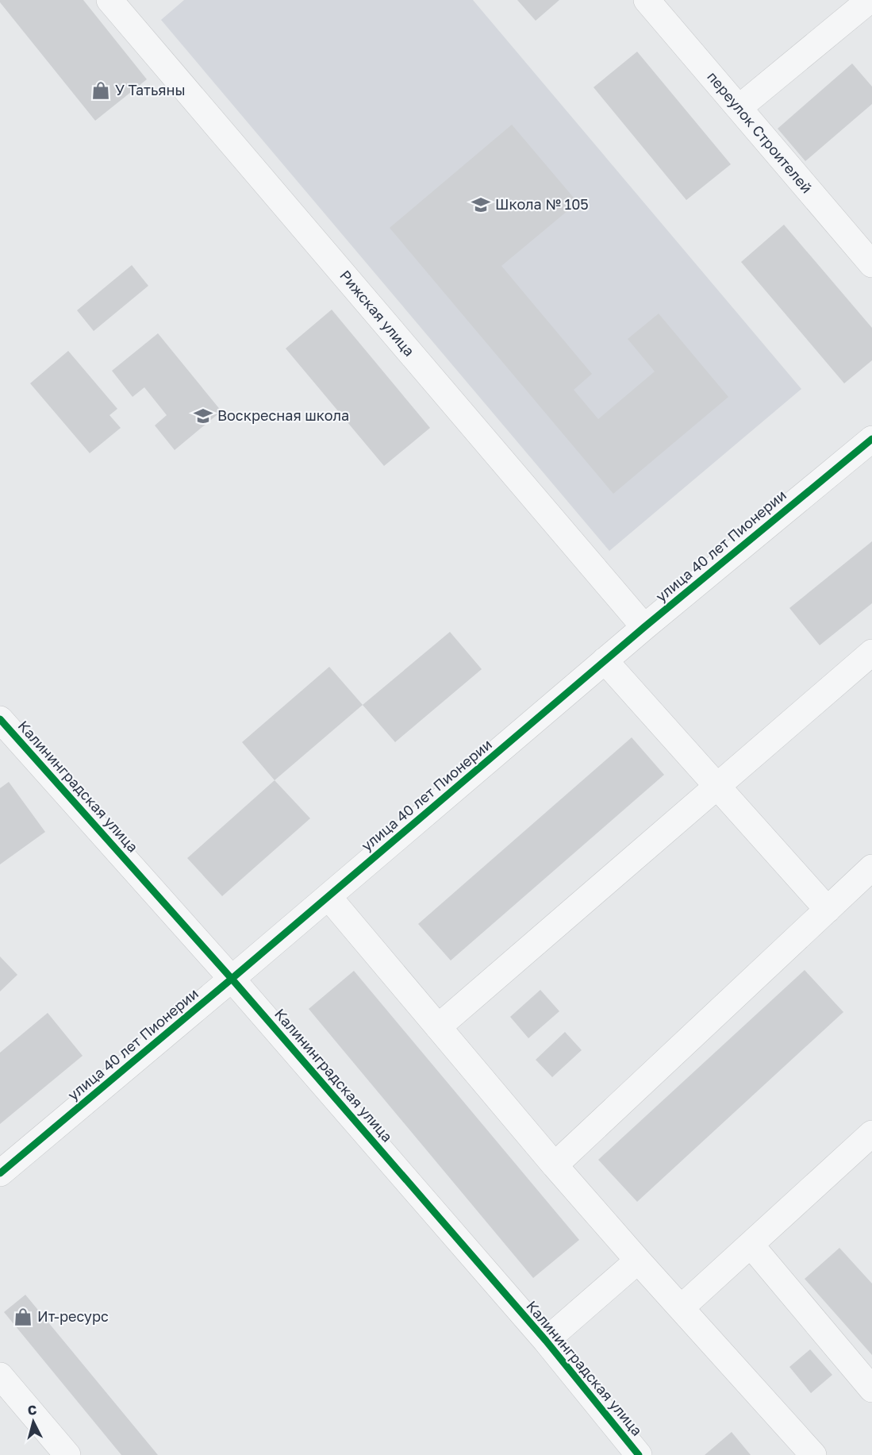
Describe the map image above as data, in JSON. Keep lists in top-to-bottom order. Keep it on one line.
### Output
{"streets":{"street":["переулок Строителей","Рижская улица","улица 40 лет Пионерии","Калининградская улица"]},"crossings":[["Рижская улица","улица 40 лет Пионерии"],["улица 40 лет Пионерии","Калининградская улица"]],"places":{"shop":["У Татьяны","Ит-ресурс"],"school or university":["Школа № 105","Воскресная школа"]},"north":"top"}
